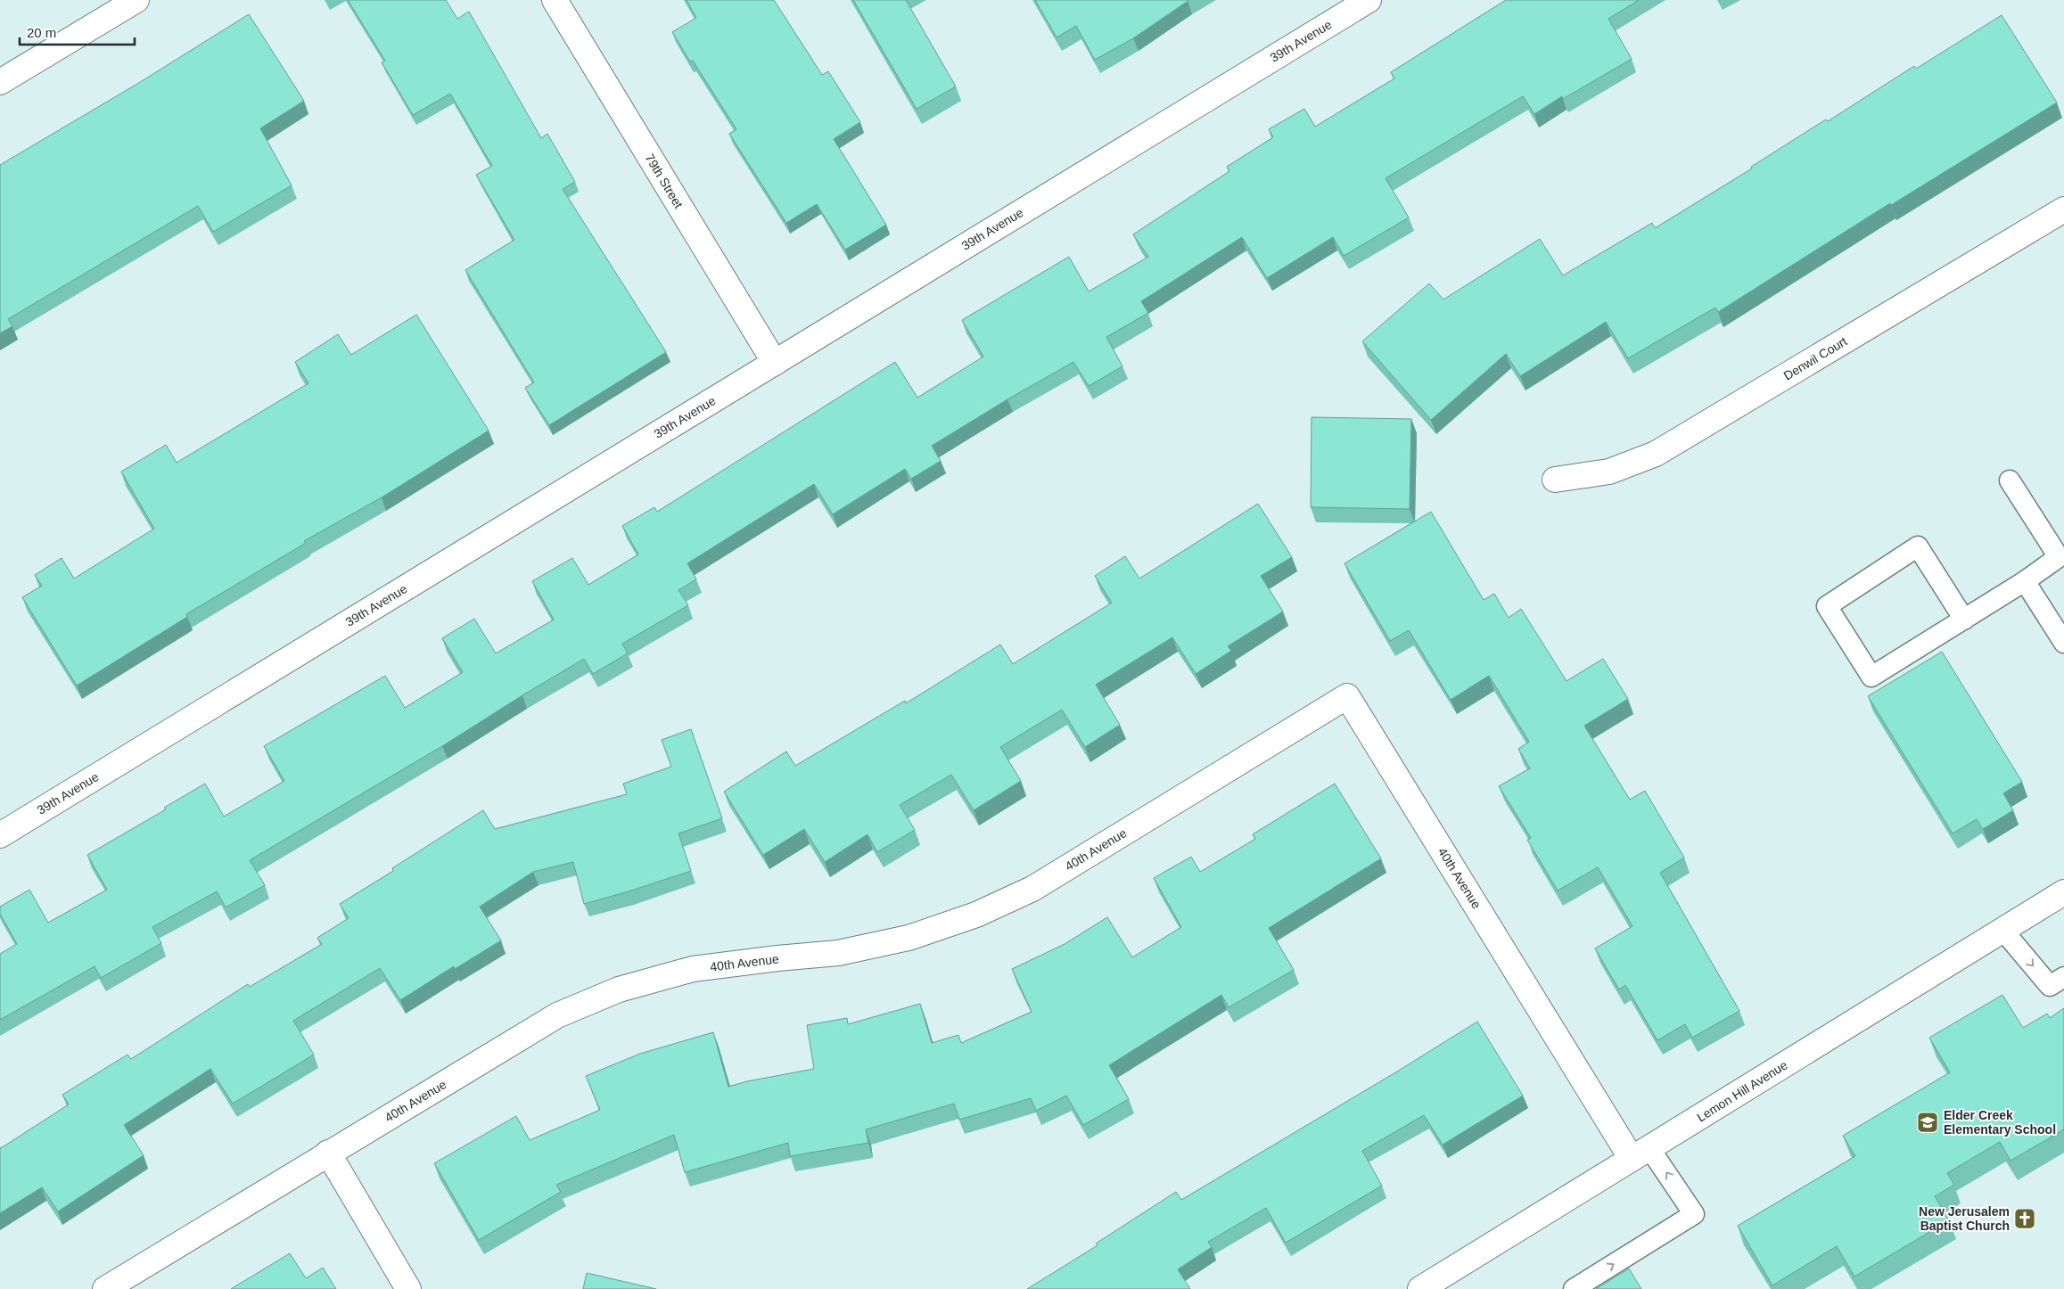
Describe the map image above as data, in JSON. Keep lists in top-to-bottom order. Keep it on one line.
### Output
{"streets":{"street":["39th Avenue","79th Street","Denwil Court","40th Avenue","Lemon Hill Avenue"]},"crossings":[["39th Avenue","79th Street"],["40th Avenue","Lemon Hill Avenue"]],"places":{"school or university":["Elder Creek Elementary School"],"church":["New Jerusalem Baptist Church"]},"scale_bar":"20 m"}
